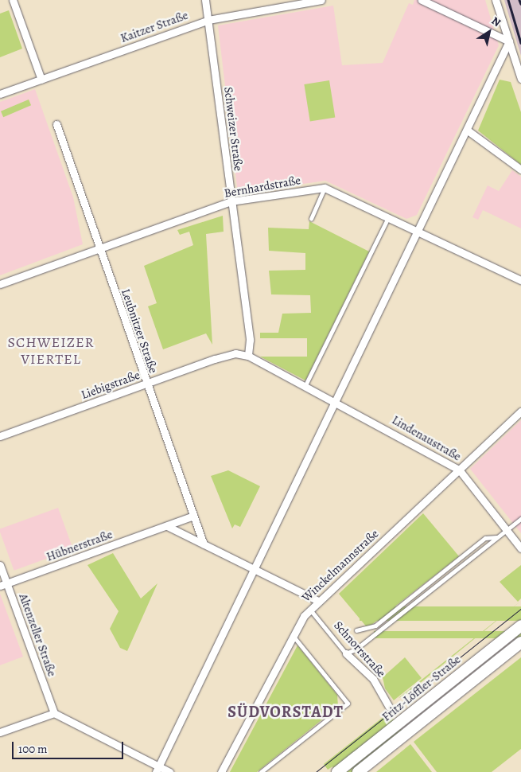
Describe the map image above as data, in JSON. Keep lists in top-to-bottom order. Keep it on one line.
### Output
{"streets":{"main road":["Fritz-Löffler-Straße"],"street":["Kaitzer Straße","Schweizer Straße","Bernhardstraße","Leubnitzer Straße","Liebigstraße","Lindenaustraße","Hübnerstraße","Winckelmannstraße","Altenzeller Straße","Schnorrstraße"]},"crossings":[["Kaitzer Straße","Schweizer Straße"],["Schweizer Straße","Bernhardstraße"],["Schweizer Straße","Liebigstraße"],["Bernhardstraße","Leubnitzer Straße"],["Leubnitzer Straße","Liebigstraße"],["Leubnitzer Straße","Hübnerstraße"],["Liebigstraße","Lindenaustraße"],["Lindenaustraße","Winckelmannstraße"],["Hübnerstraße","Altenzeller Straße"],["Winckelmannstraße","Schnorrstraße"]],"districts":["SCHWEIZER VIERTEL","SÜDVORSTADT"],"scale_bar":"100 m","north":"top right"}
